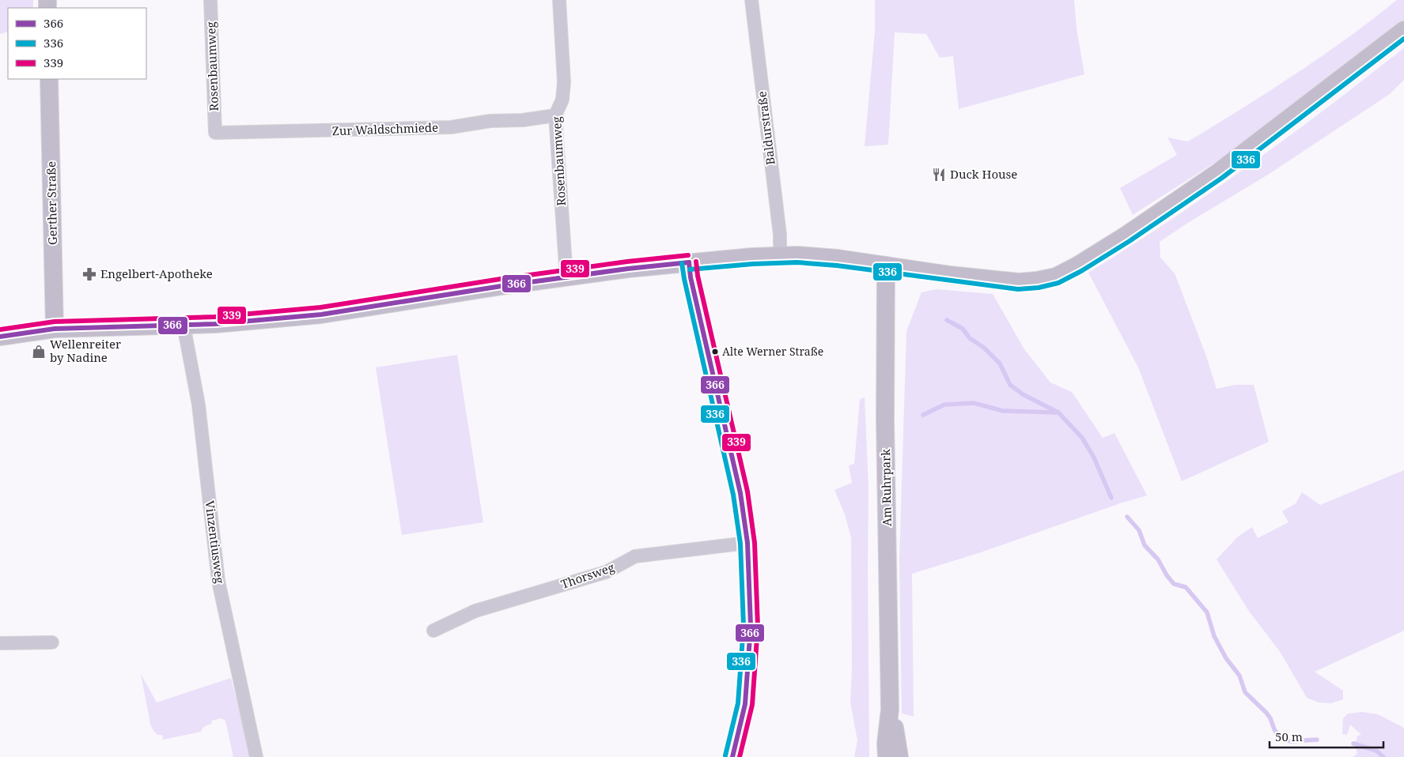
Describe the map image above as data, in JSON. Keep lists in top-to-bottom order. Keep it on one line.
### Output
{"streets":{"main road":["Gerther Straße","Am Ruhrpark"],"street":["Rosenbaumweg","Baldurstraße","Zur Waldschmiede","Vinzentiusweg","Thorsweg"]},"crossings":[["Rosenbaumweg","Zur Waldschmiede"]],"places":{"restaurant":["Duck House"],"pharmacy":["Engelbert-Apotheke"],"shop":["Wellenreiter by Nadine"],"other":["Alte Werner Straße"]},"lines":["transit line 336","transit line 339","transit line 366"],"legend":["366","336","339"],"scale_bar":"50 m"}
